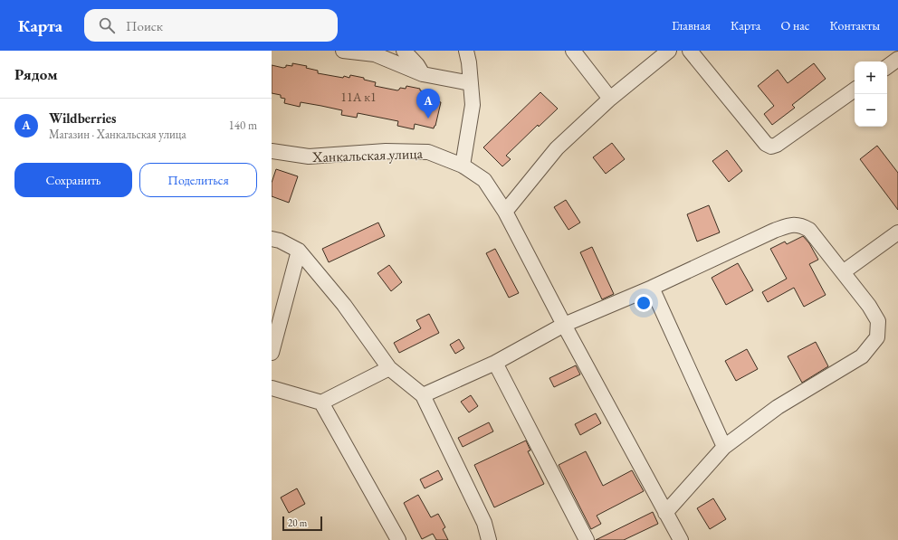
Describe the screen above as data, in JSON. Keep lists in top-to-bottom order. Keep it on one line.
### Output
{"streets":{"street":["Ханкальская улица"]},"house_numbers":["11А к1"],"scale_bar":"20 m","page":{"header":"Карта","search":"Поиск","nav":["Главная","Карта","О нас","Контакты"],"heading":"Рядом","map_buttons":["+","−"],"pins":"A","list":[{"mark":"A","name":"Wildberries","note":"Магазин · Ханкальская улица","value":"140 m"}],"buttons":["Сохранить","Поделиться"],"scale":"20 m"}}
